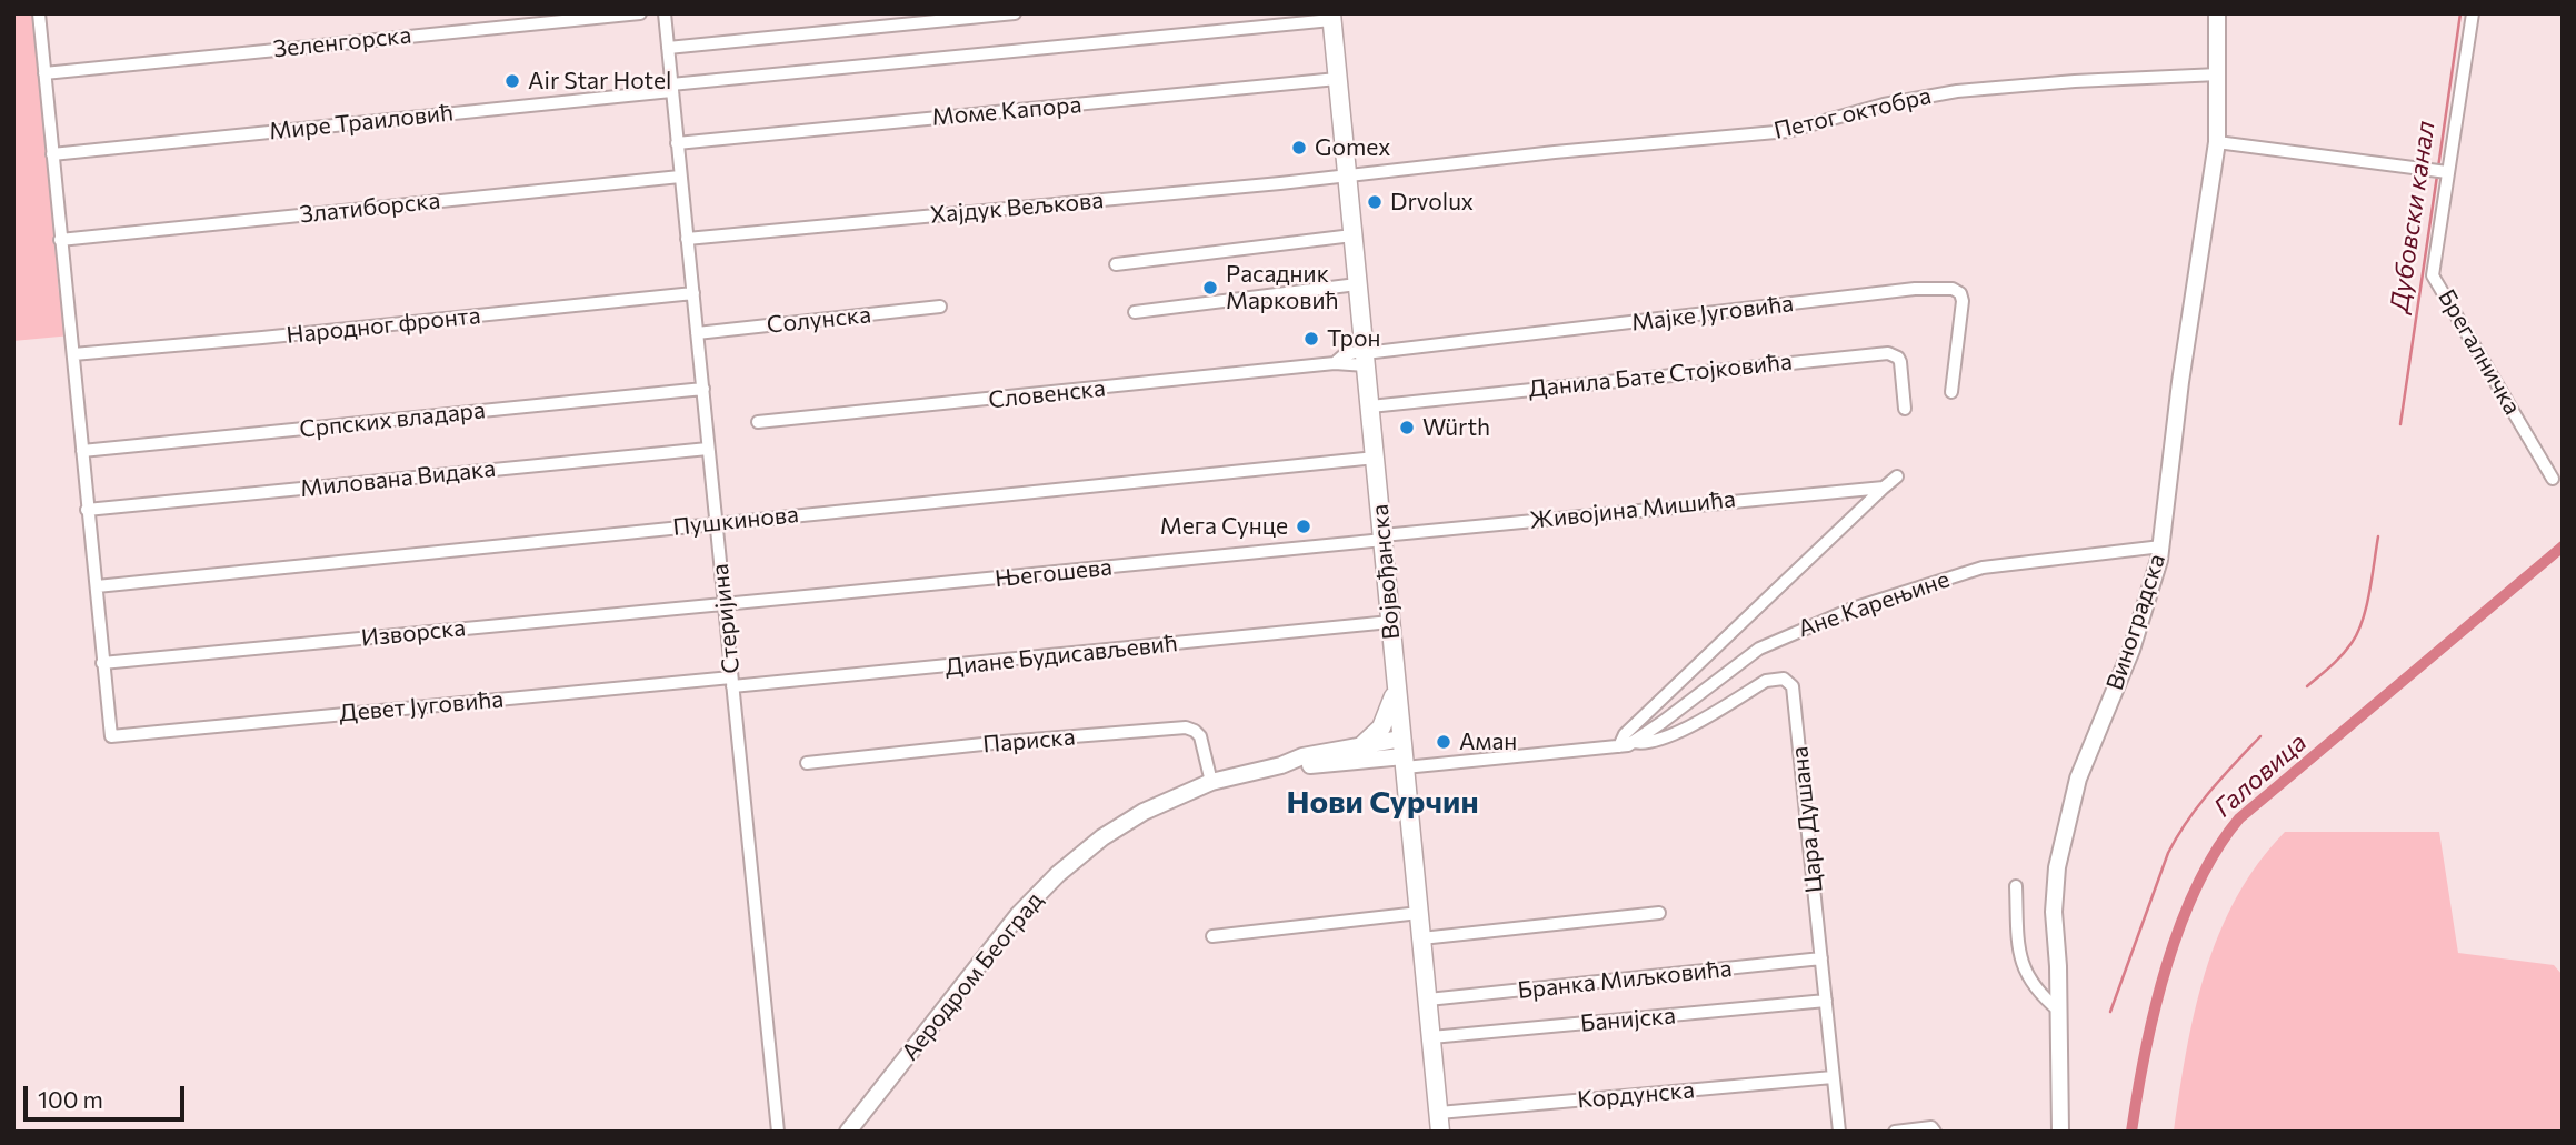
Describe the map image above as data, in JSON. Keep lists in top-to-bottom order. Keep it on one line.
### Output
{"streets":{"main road":["Војвођанска"],"street":["Зеленгорска","Моме Капора","Петог октобра","Мире Траиловић","Златиборска","Хајдук Вељкова","Мајке Југовића","Солунска","Народног фронта","Брегалничка","Данила Бате Стојковића","Словенска","Српских владара","Милована Видака","Живојина Мишића","Пушкинова","Његошева","Ане Карењине","Стеријина","Виноградска","Изворска","Диане Будисављевић","Девет Југовића","Париска","Цара Душана","Аеродром Београд","Бранка Миљковића","Банијска","Кордунска"]},"crossings":[["Моме Капора","Војвођанска"],["Моме Капора","Стеријина"],["Петог октобра","Хајдук Вељкова"],["Петог октобра","Војвођанска"],["Петог октобра","Виноградска"],["Мире Траиловић","Војвођанска"],["Мире Траиловић","Стеријина"],["Златиборска","Стеријина"],["Хајдук Вељкова","Војвођанска"],["Хајдук Вељкова","Стеријина"],["Мајке Југовића","Словенска"],["Мајке Југовића","Војвођанска"],["Солунска","Стеријина"],["Народног фронта","Стеријина"],["Данила Бате Стојковића","Војвођанска"],["Словенска","Војвођанска"],["Српских владара","Стеријина"],["Милована Видака","Стеријина"],["Живојина Мишића","Војвођанска"],["Живојина Мишића","Његошева"],["Живојина Мишића","Ане Карењине"],["Пушкинова","Војвођанска"],["Пушкинова","Стеријина"],["Војвођанска","Његошева"],["Војвођанска","Ане Карењине"],["Војвођанска","Диане Будисављевић"],["Војвођанска","Аеродром Београд"],["Војвођанска","Бранка Миљковића"],["Војвођанска","Банијска"],["Војвођанска","Кордунска"],["Његошева","Стеријина"],["Његошева","Изворска"],["Ане Карењине","Виноградска"],["Ане Карењине","Цара Душана"],["Ане Карењине","Аеродром Београд"],["Стеријина","Изворска"],["Стеријина","Диане Будисављевић"],["Стеријина","Девет Југовића"],["Изворска","Девет Југовића"],["Диане Будисављевић","Девет Југовића"],["Париска","Аеродром Београд"],["Цара Душана","Бранка Миљковића"],["Цара Душана","Банијска"],["Цара Душана","Кордунска"]],"districts":["Нови Сурчин"],"water":["Дубовски канал","Галовица"],"places":["Air Star Hotel","Gomex","Drvolux","Расадник Марковић","Трон","Würth","Мега Сунце","Аман"],"scale_bar":"100 m"}
